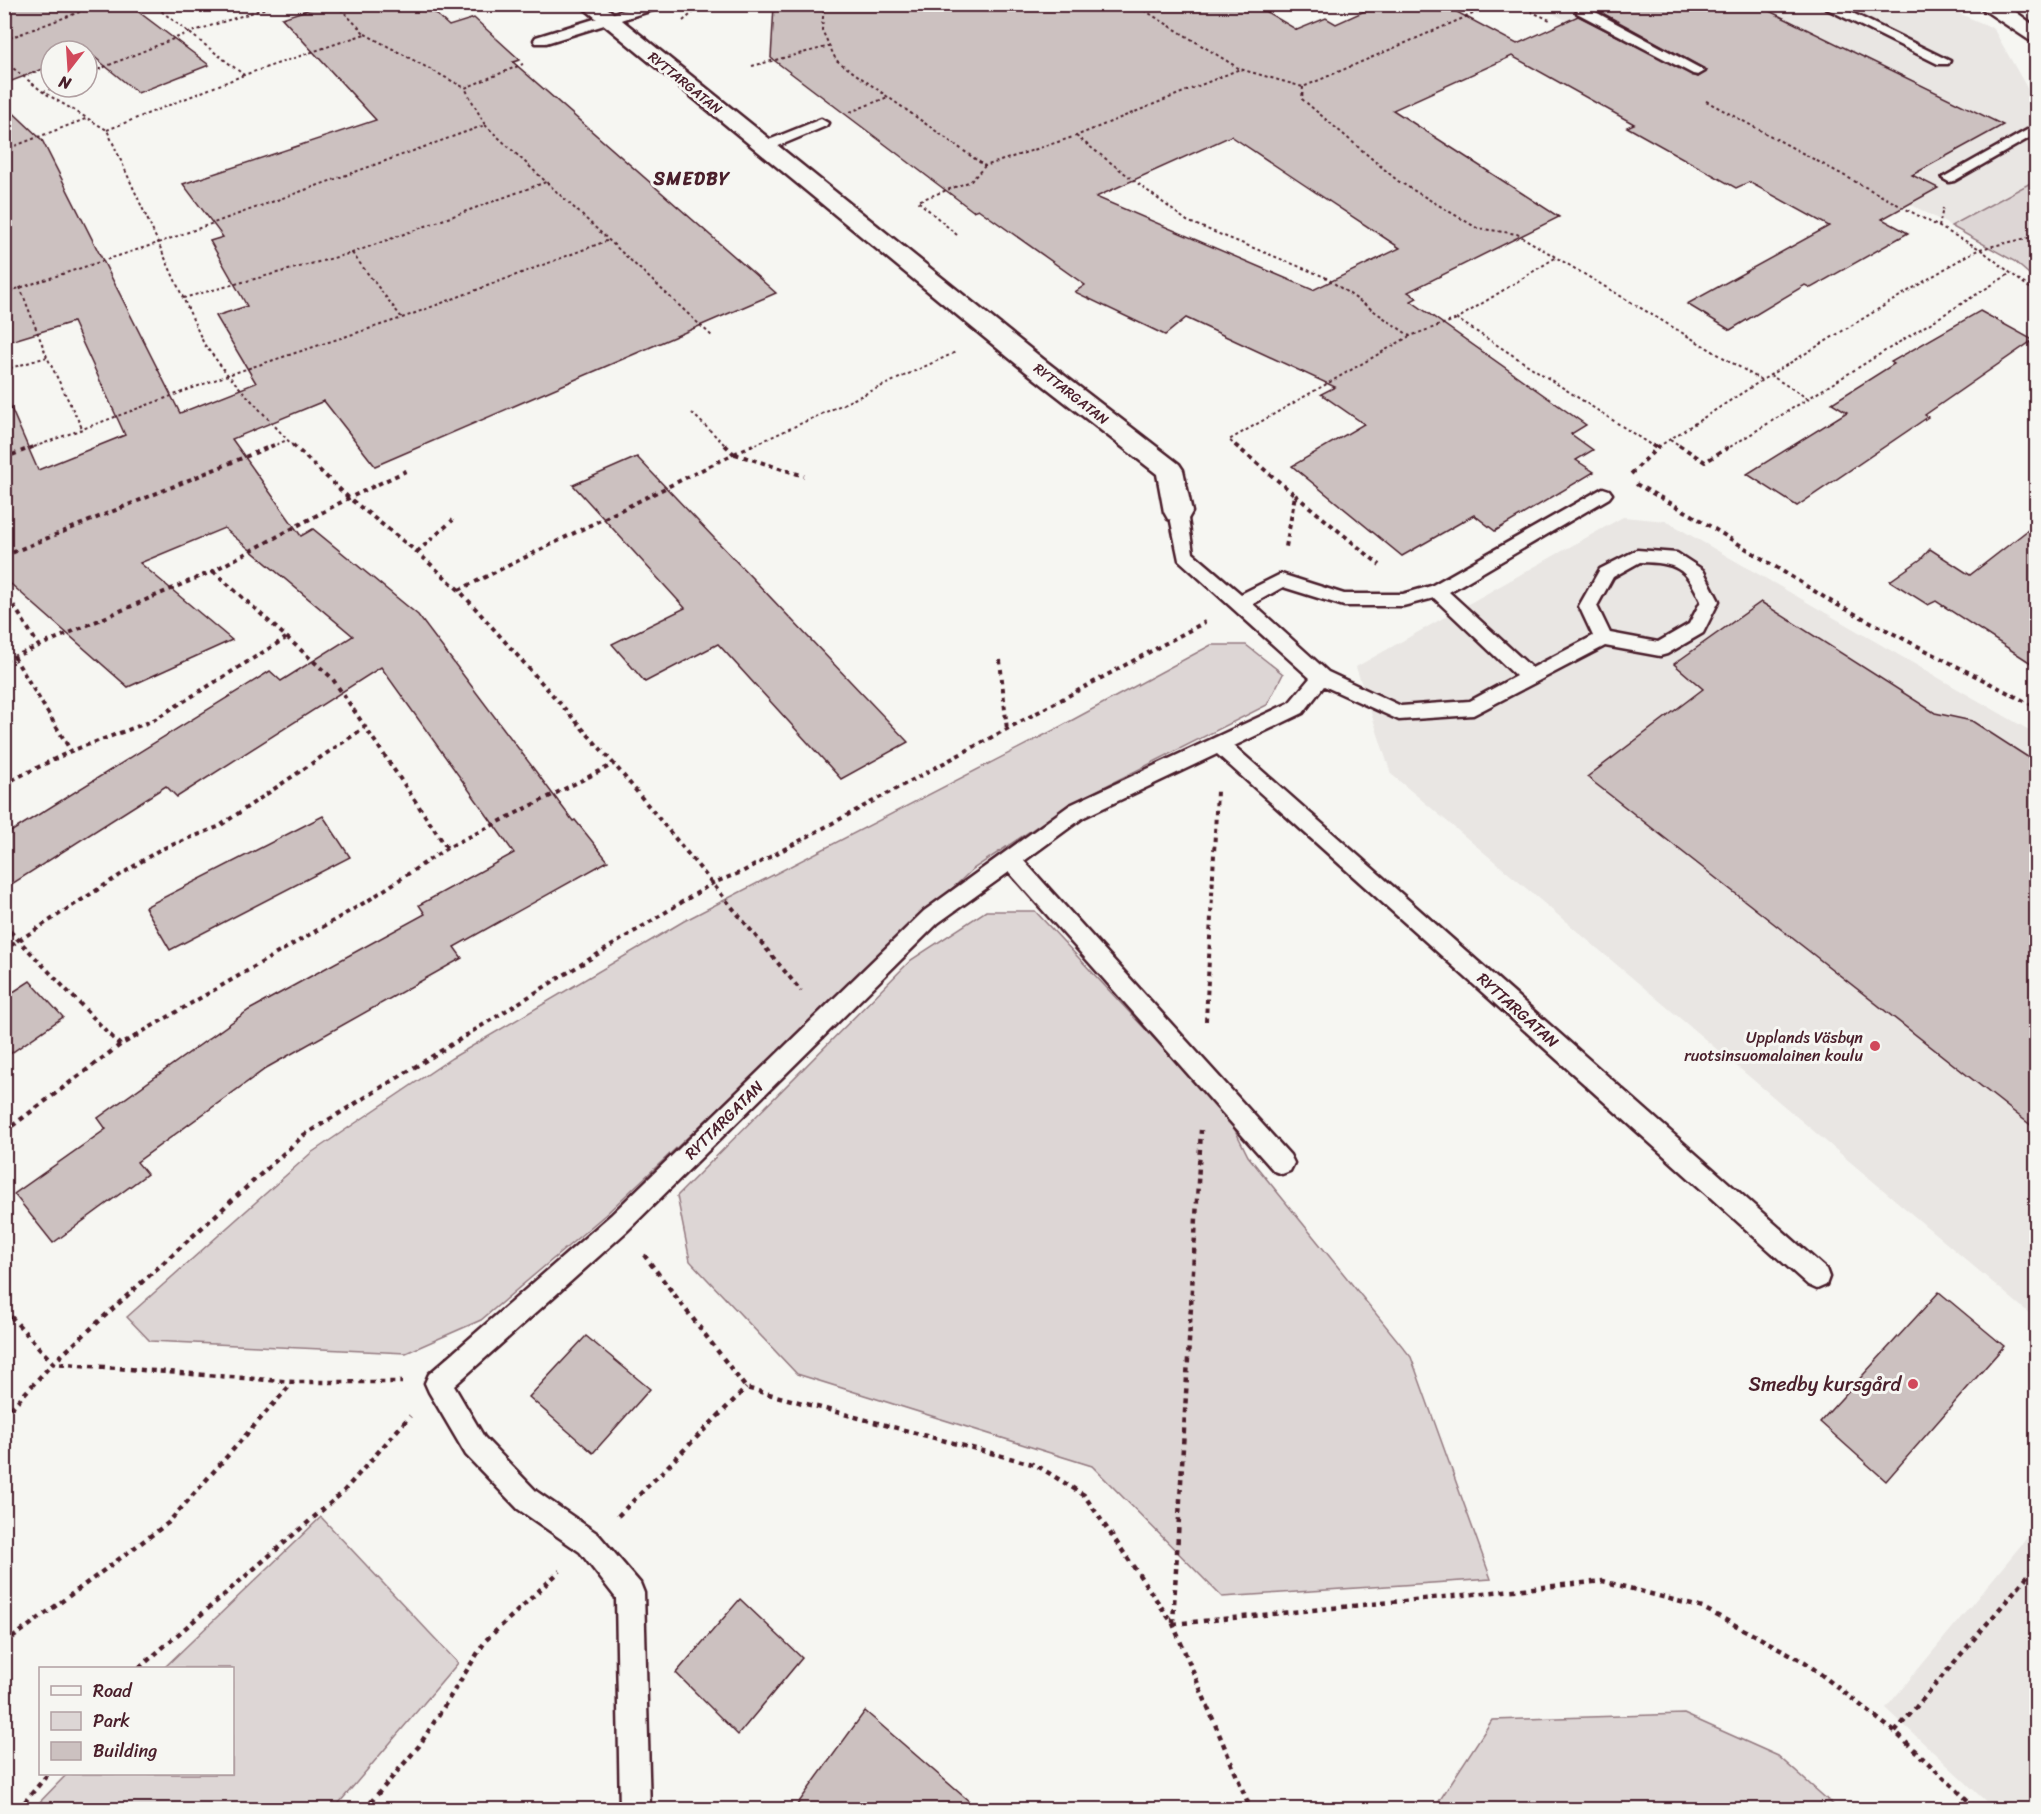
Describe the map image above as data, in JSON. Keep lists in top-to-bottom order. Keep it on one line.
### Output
{"streets":{"street":["RYTTARGATAN"]},"districts":["SMEDBY"],"places":["Upplands Väsbyn ruotsinsuomalainen koulu","Smedby kursgård"],"legend":["Road","Park","Building"],"north":"bottom"}
